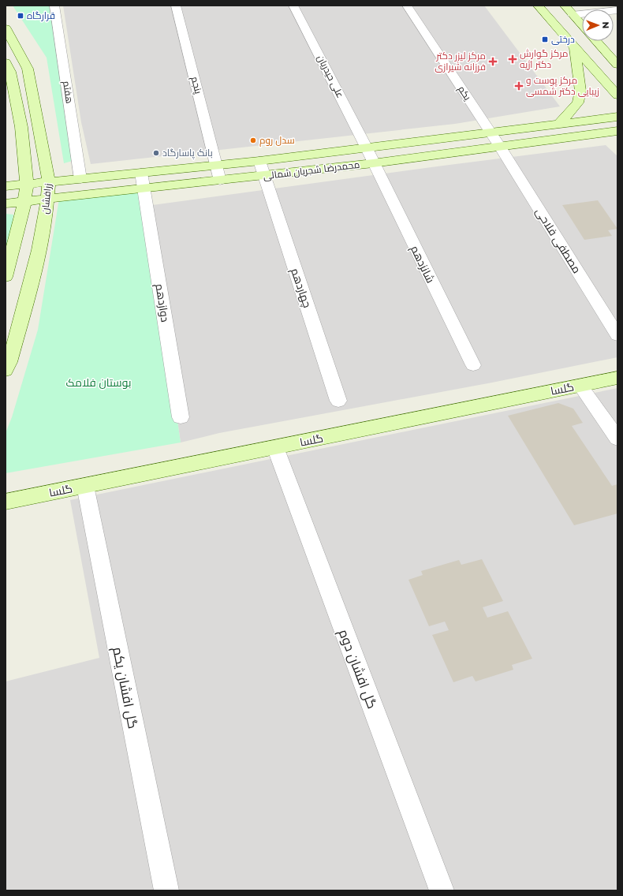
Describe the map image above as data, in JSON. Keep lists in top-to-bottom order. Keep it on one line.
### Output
{"streets":{"street":["علی حیدریان","پنجم","هفتم","یکم","محمدرضا شجریان شمالی","زرافشان","مصطفی فلاحی","شانزدهم","چهاردهم","دوازدهم","گلسا","گل افشان دوم","گل افشان یکم"]},"crossings":[["علی حیدریان","محمدرضا شجریان شمالی"],["علی حیدریان","شانزدهم"],["پنجم","محمدرضا شجریان شمالی"],["هفتم","محمدرضا شجریان شمالی"],["یکم","محمدرضا شجریان شمالی"],["یکم","مصطفی فلاحی"],["محمدرضا شجریان شمالی","زرافشان"],["محمدرضا شجریان شمالی","مصطفی فلاحی"],["محمدرضا شجریان شمالی","شانزدهم"],["محمدرضا شجریان شمالی","چهاردهم"],["محمدرضا شجریان شمالی","دوازدهم"],["گلسا","گل افشان دوم"],["گلسا","گل افشان یکم"]],"parks":["بوستان فلامک"],"places":{"transit":["قرارگاه","درختی"],"health":["مرکز گوارش دکتر اژیه","مرکز لیزر دکتر فرزانه شیرازی","مرکز پوست و زیبایی دکتر شمسی"],"other":["سدل روم","بانک پاسارگاد"]},"north":"right"}
